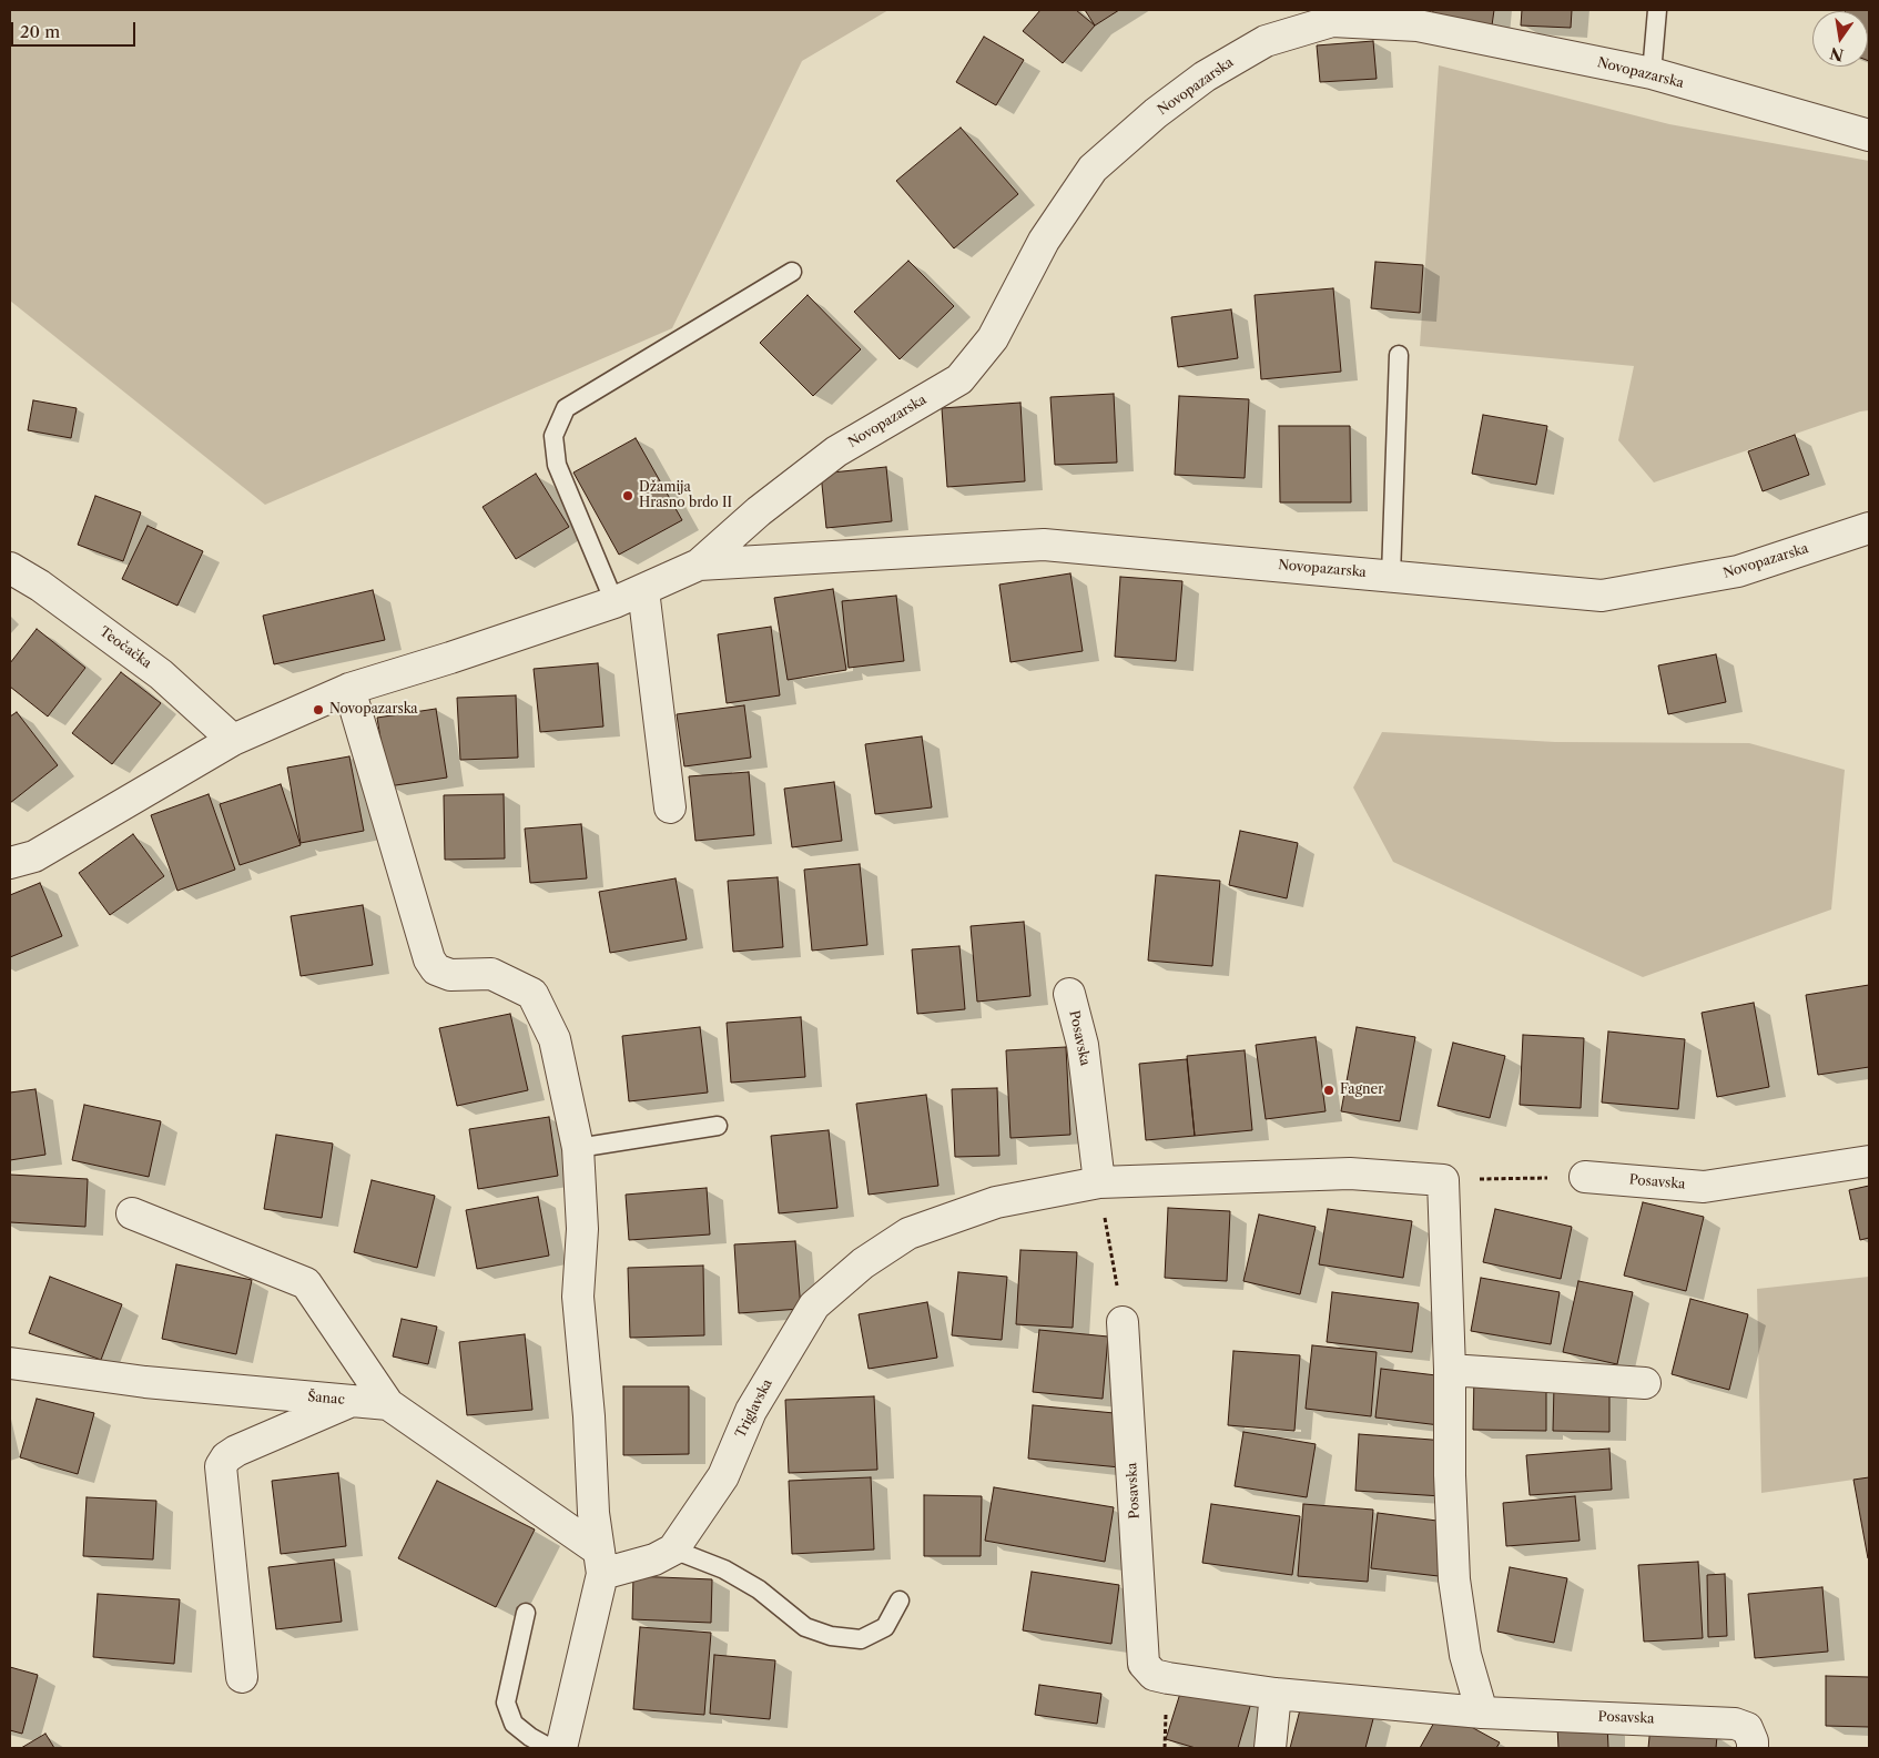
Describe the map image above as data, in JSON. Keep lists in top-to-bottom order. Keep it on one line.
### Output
{"streets":{"street":["Novopazarska","Teočačka","Posavska","Šanac","Triglavska"]},"crossings":[["Novopazarska","Teočačka"],["Posavska","Triglavska"]],"places":["Džamija Hrasno brdo II","Novopazarska","Fagner"],"scale_bar":"20 m","north":"bottom"}
